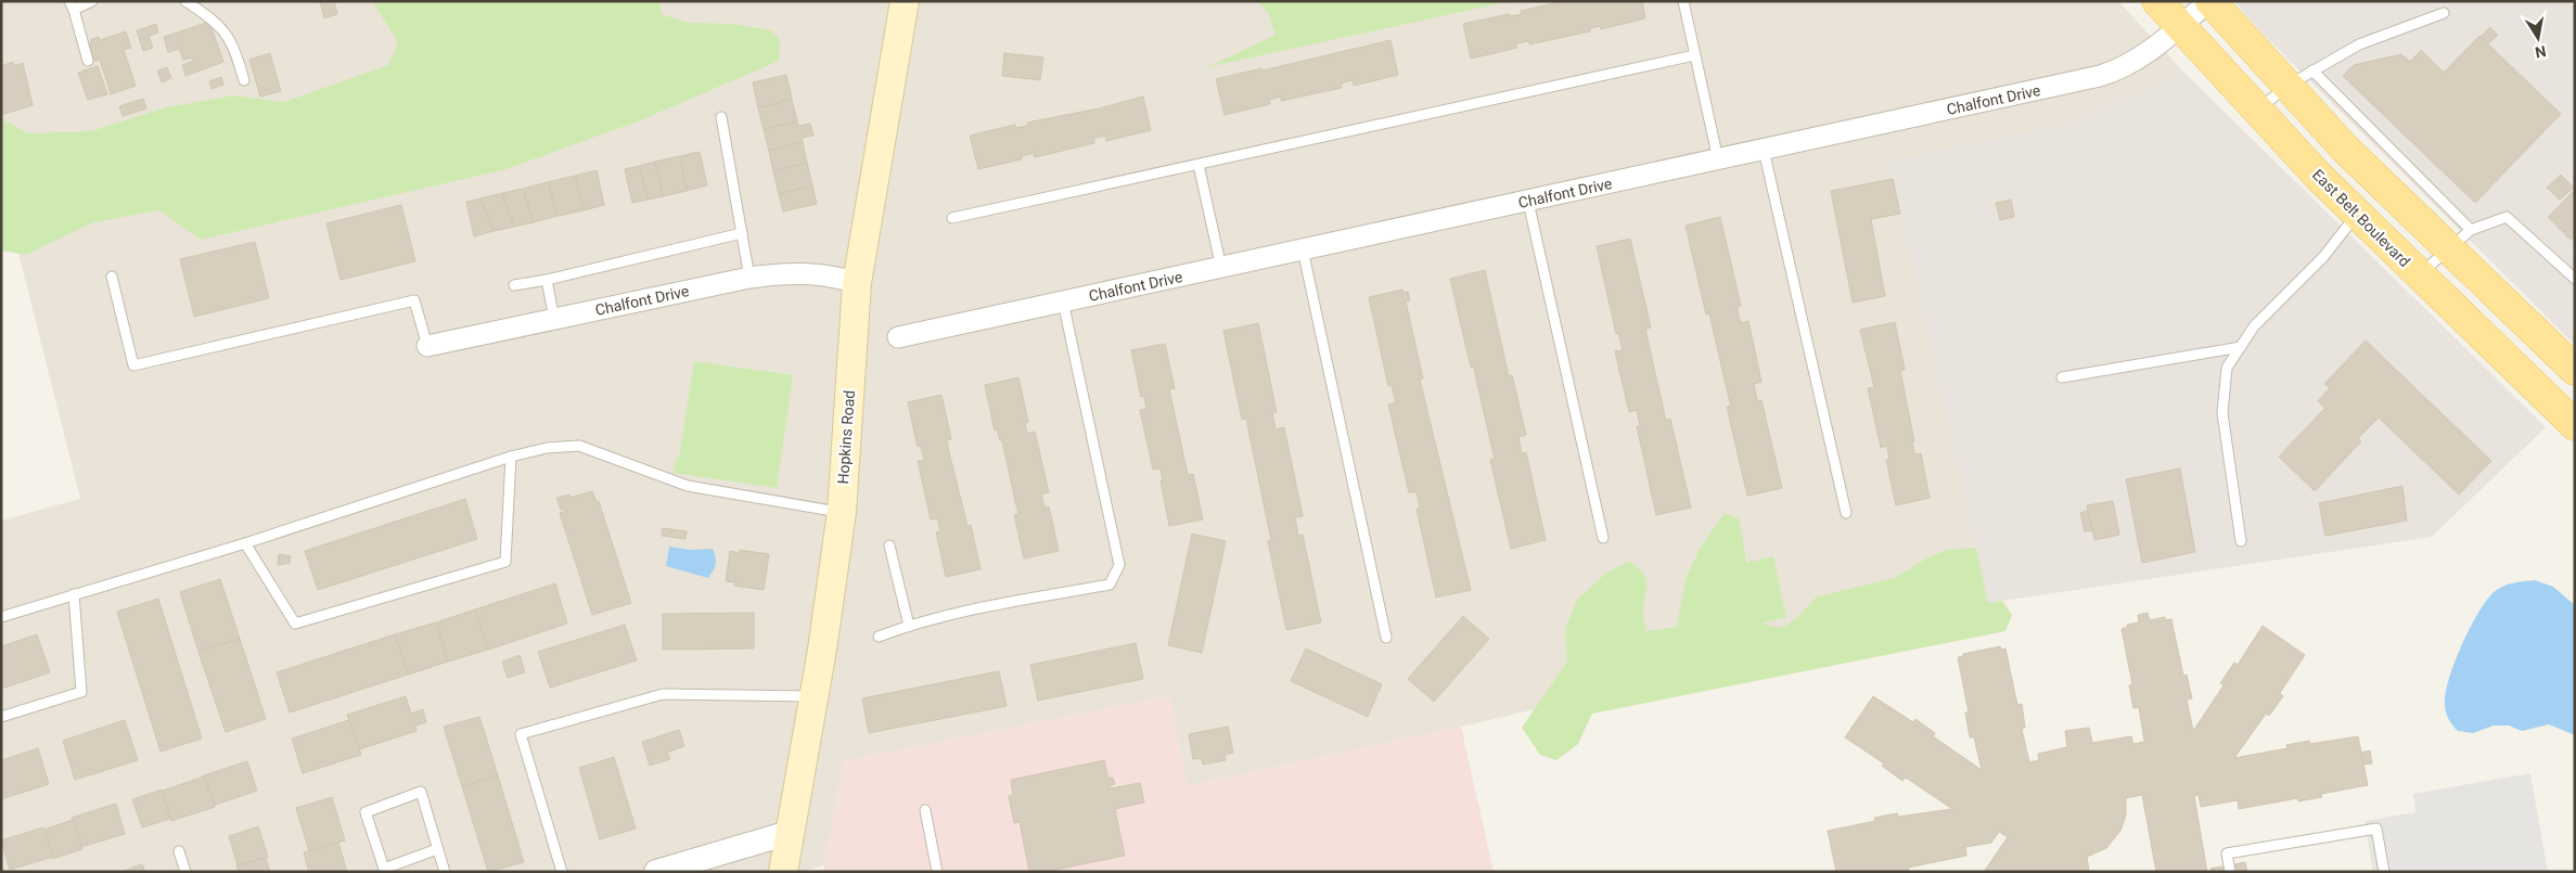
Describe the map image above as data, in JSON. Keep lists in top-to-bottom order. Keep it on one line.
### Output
{"streets":{"main road":["East Belt Boulevard","Hopkins Road"],"street":["Chalfont Drive"]},"crossings":[["Chalfont Drive","East Belt Boulevard"],["Chalfont Drive","Hopkins Road"]],"north":"bottom"}
